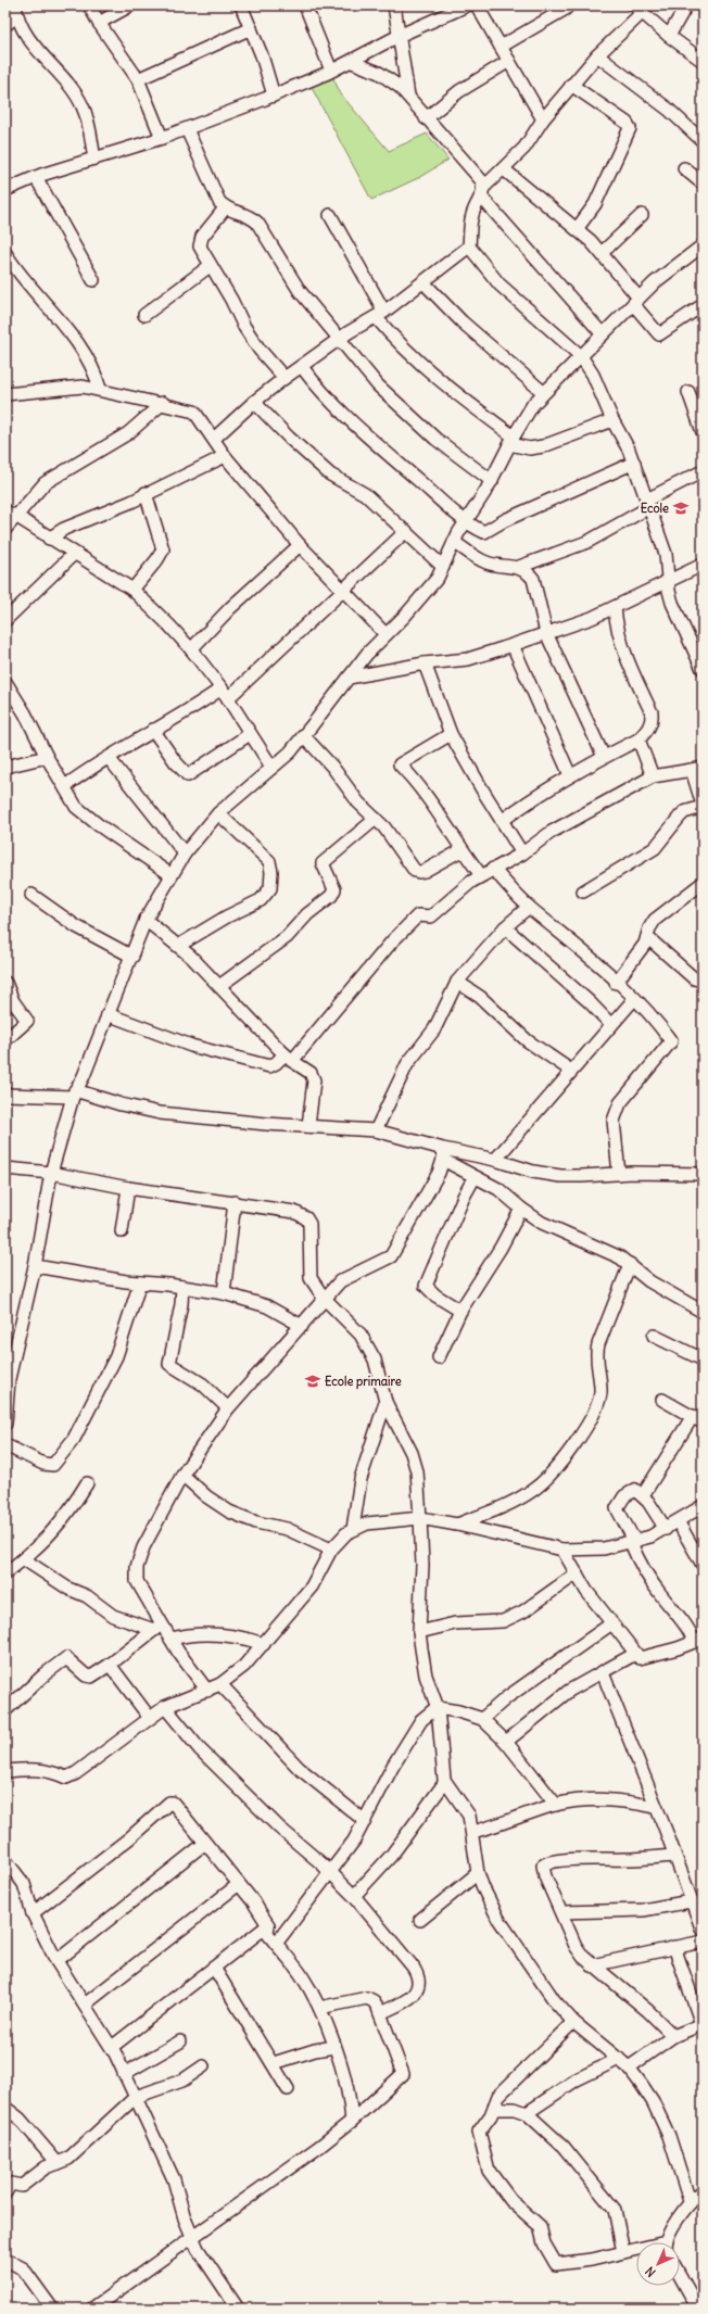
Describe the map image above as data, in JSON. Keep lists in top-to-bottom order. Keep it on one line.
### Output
{"places":{"school or university":["Ecole","Ecole primaire"]},"north":"bottom left"}
